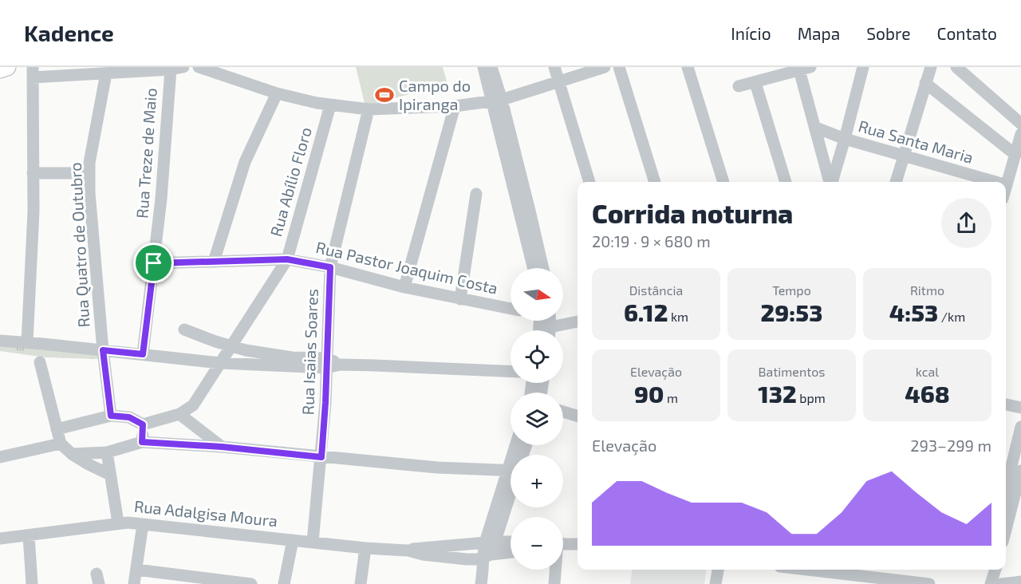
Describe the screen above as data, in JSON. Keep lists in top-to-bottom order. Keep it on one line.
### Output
{"streets":{"street":["Rua Santa Maria","Rua Treze de Maio","Rua Abílio Floro","Rua Quatro de Outubro","Rua Pastor Joaquim Costa","Rua Isaias Soares","Rua Adalgisa Moura"]},"crossings":[["Rua Treze de Maio","Rua Pastor Joaquim Costa"],["Rua Abílio Floro","Rua Pastor Joaquim Costa"],["Rua Pastor Joaquim Costa","Rua Isaias Soares"],["Rua Isaias Soares","Rua Adalgisa Moura"]],"places":{"sports":["Campo do Ipiranga"]},"north":"right","page":{"header":"Kadence","nav":["Início","Mapa","Sobre","Contato"],"heading":["Corrida noturna","20:19 · 9 × 680 m"],"stats":[["Distância","6.12 km"],["Tempo","29:53"],["Ritmo","4:53 /km"],["Elevação","90 m"],["Batimentos","132 bpm"],["kcal","468"]],"map_buttons":["+","−"],"chart":["Elevação","293–299 m"]}}
